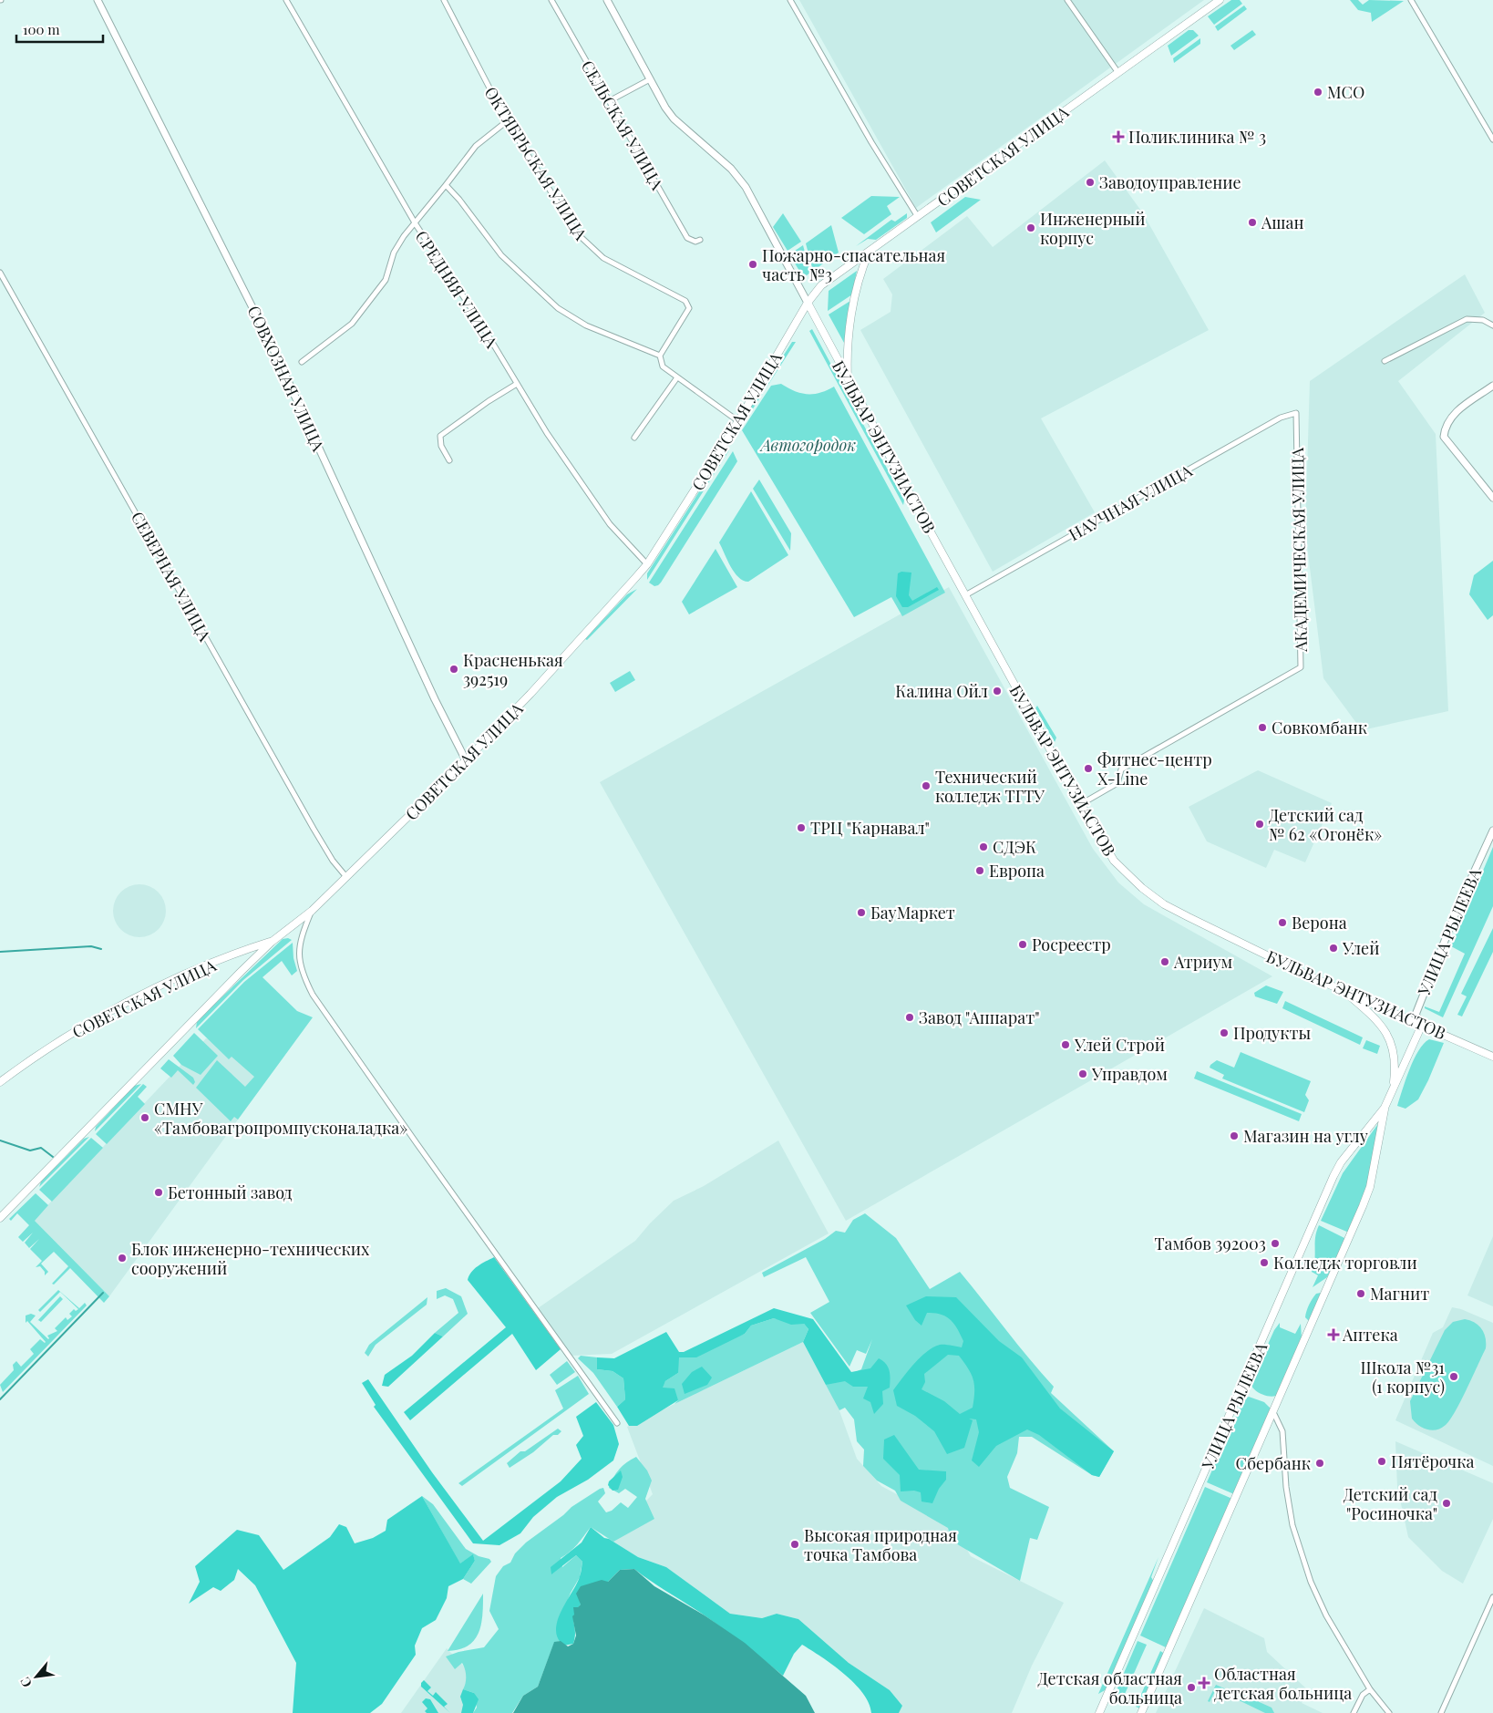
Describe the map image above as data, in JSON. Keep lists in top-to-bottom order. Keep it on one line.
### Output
{"streets":{"main road":["СОВЕТСКАЯ УЛИЦА","БУЛЬВАР ЭНТУЗИАСТОВ","УЛИЦА РЫЛЕЕВА"],"street":["СЕЛЬСКАЯ УЛИЦА","ОКТЯБРЬСКАЯ УЛИЦА","СРЕДНЯЯ УЛИЦА","СОВХОЗНАЯ УЛИЦА","НАУЧНАЯ УЛИЦА","АКАДЕМИЧЕСКАЯ УЛИЦА","СЕВЕРНАЯ УЛИЦА"]},"crossings":[["СОВЕТСКАЯ УЛИЦА","СРЕДНЯЯ УЛИЦА"],["СОВЕТСКАЯ УЛИЦА","СОВХОЗНАЯ УЛИЦА"],["СОВЕТСКАЯ УЛИЦА","БУЛЬВАР ЭНТУЗИАСТОВ"],["СОВЕТСКАЯ УЛИЦА","СЕВЕРНАЯ УЛИЦА"],["БУЛЬВАР ЭНТУЗИАСТОВ","НАУЧНАЯ УЛИЦА"],["БУЛЬВАР ЭНТУЗИАСТОВ","АКАДЕМИЧЕСКАЯ УЛИЦА"],["БУЛЬВАР ЭНТУЗИАСТОВ","УЛИЦА РЫЛЕЕВА"],["НАУЧНАЯ УЛИЦА","АКАДЕМИЧЕСКАЯ УЛИЦА"]],"parks":["Автогородок"],"places":{"other":["МСО","Заводоуправление","Ашан","Инженерный корпус","Пожарно-спасательная часть №3","Красненькая 392519","Калина Ойл","Совкомбанк","Фитнес-центр X-Line","Технический колледж ТГТУ","Детский сад № 62 «Огонёк»","ТРЦ \"Карнавал\"","СДЭК","Европа","БауМаркет","Верона","Росреестр","Улей","Атриум","Завод \"Аппарат\"","Продукты","Улей Строй","Управдом","СМНУ «Тамбовагропромпусконаладка»","Магазин на углу","Бетонный завод","Тамбов 392003","Блок инженерно-технических сооружений","Колледж торговли","Магнит","Школа №31 (1 корпус)","Пятёрочка","Сбербанк","Детский сад \"Росиночка\"","Высокая природная точка Тамбова","Детская областная больница"],"health":["Поликлиника № 3","Аптека","Областная детская больница"]},"scale_bar":"100 m","north":"bottom left"}
